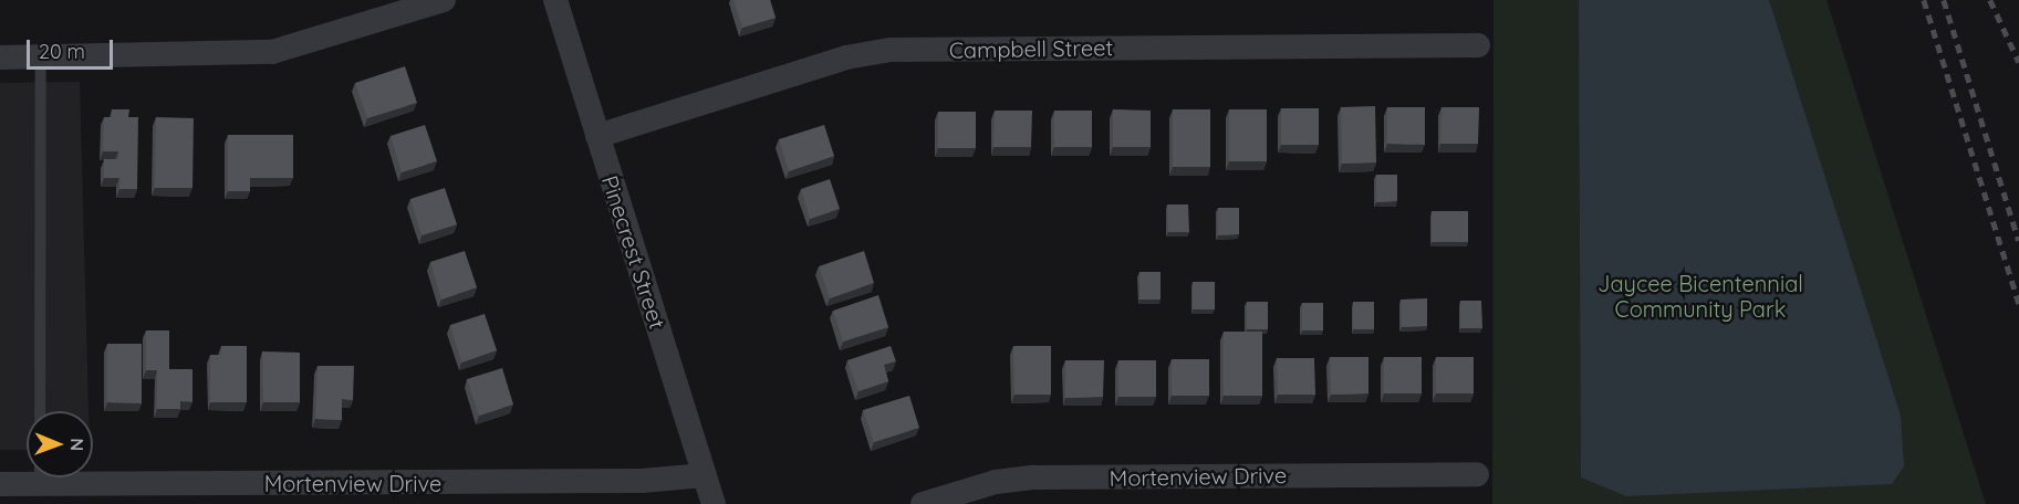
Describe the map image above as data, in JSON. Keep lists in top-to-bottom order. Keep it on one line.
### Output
{"streets":{"street":["Campbell Street","Pinecrest Street","Mortenview Drive"]},"crossings":[["Campbell Street","Pinecrest Street"],["Pinecrest Street","Mortenview Drive"]],"parks":["Jaycee Bicentennial Community Park"],"scale_bar":"20 m","north":"right"}
